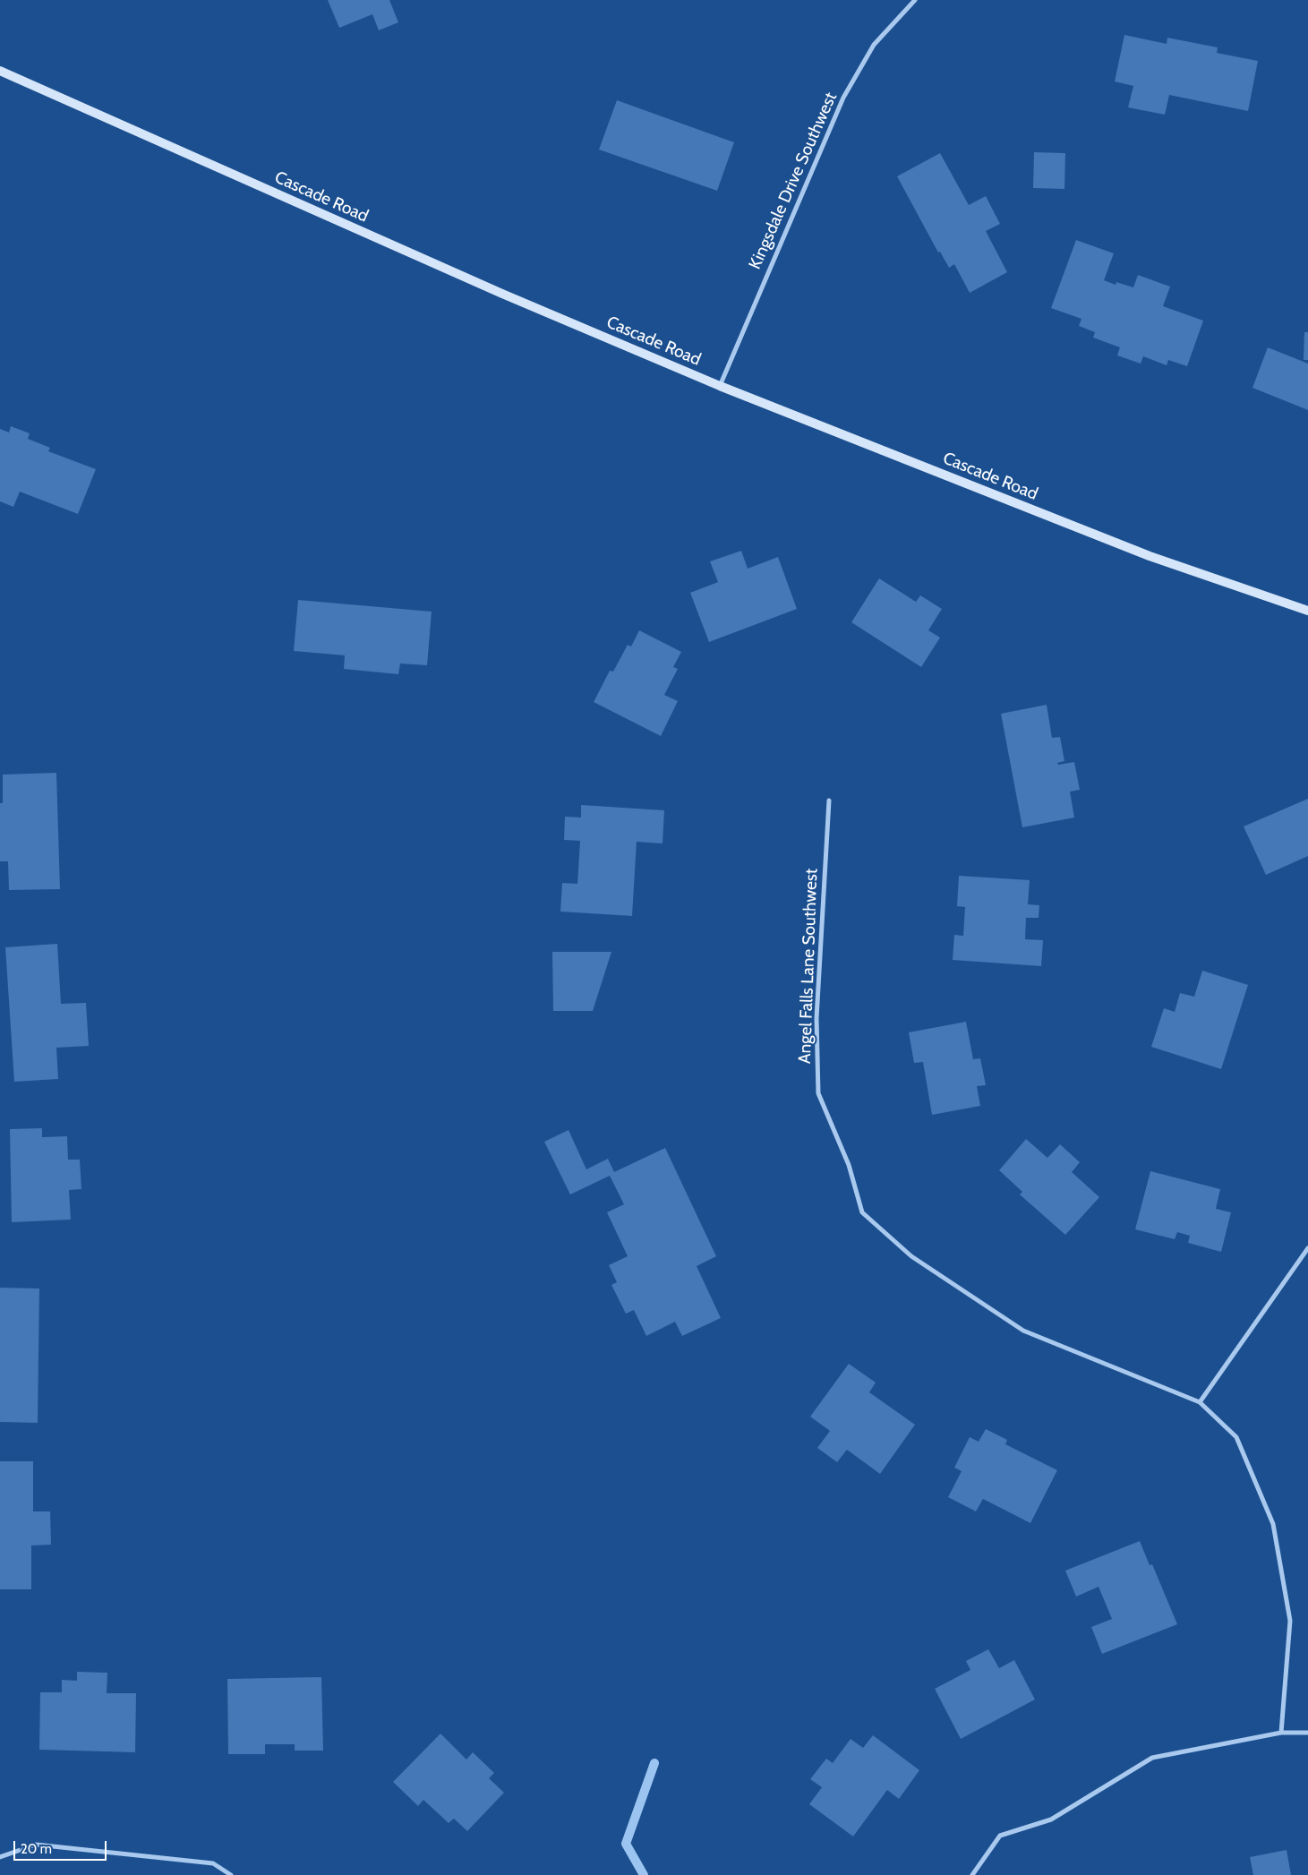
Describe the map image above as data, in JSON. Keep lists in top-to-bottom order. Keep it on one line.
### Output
{"streets":{"main road":["Cascade Road"],"street":["Kingsdale Drive Southwest","Angel Falls Lane Southwest"]},"crossings":[["Kingsdale Drive Southwest","Cascade Road"]],"scale_bar":"20 m"}
